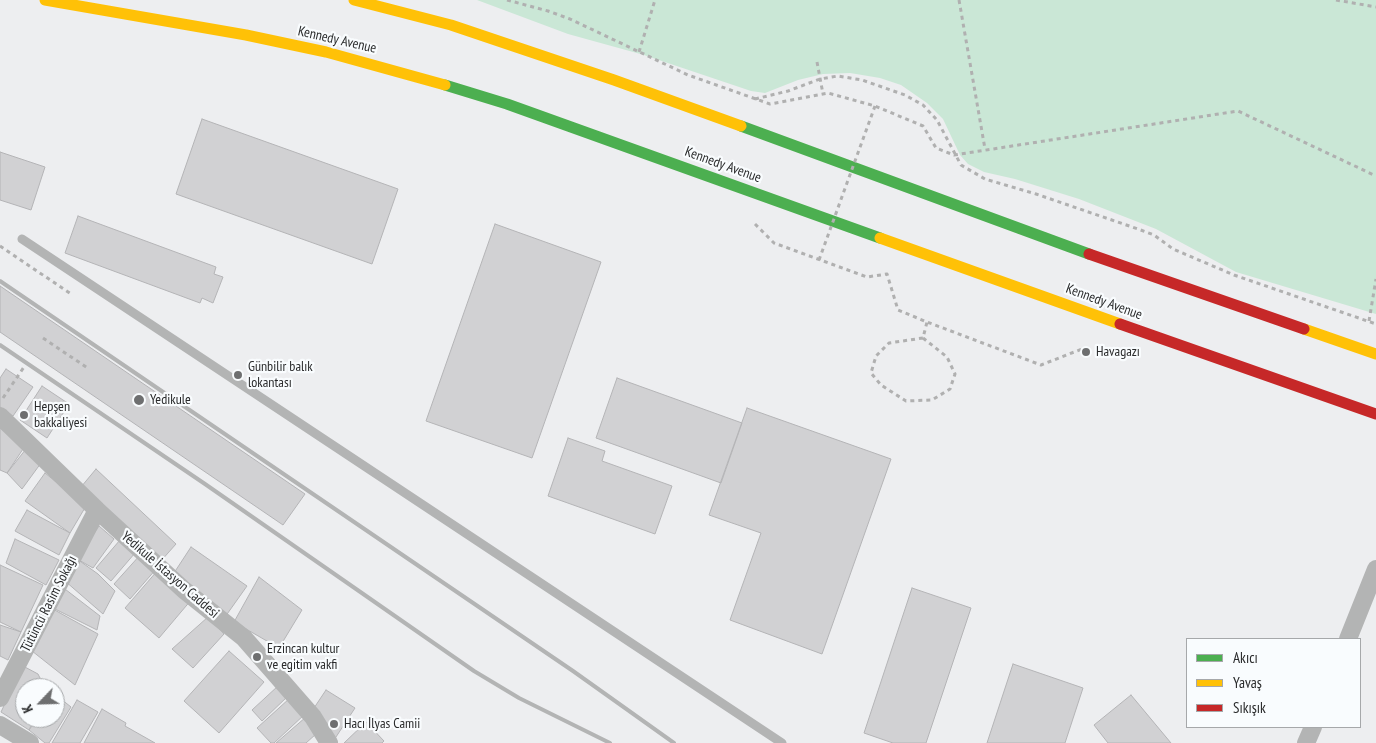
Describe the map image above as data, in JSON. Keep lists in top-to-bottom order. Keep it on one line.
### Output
{"streets":{"highway":["Kennedy Avenue"],"street":["Yedikule İstasyon Caddesi","Tütüncü Rasim Sokağı"]},"crossings":[["Yedikule İstasyon Caddesi","Tütüncü Rasim Sokağı"]],"places":["Havagazı","Günbilir balık lokantası","Yedikule","Hepşen bakkaliyesi","Erzincan kultur ve egitim vakfi","Hacı İlyas Camii"],"legend":["Akıcı","Yavaş","Sıkışık"],"north":"bottom left"}
